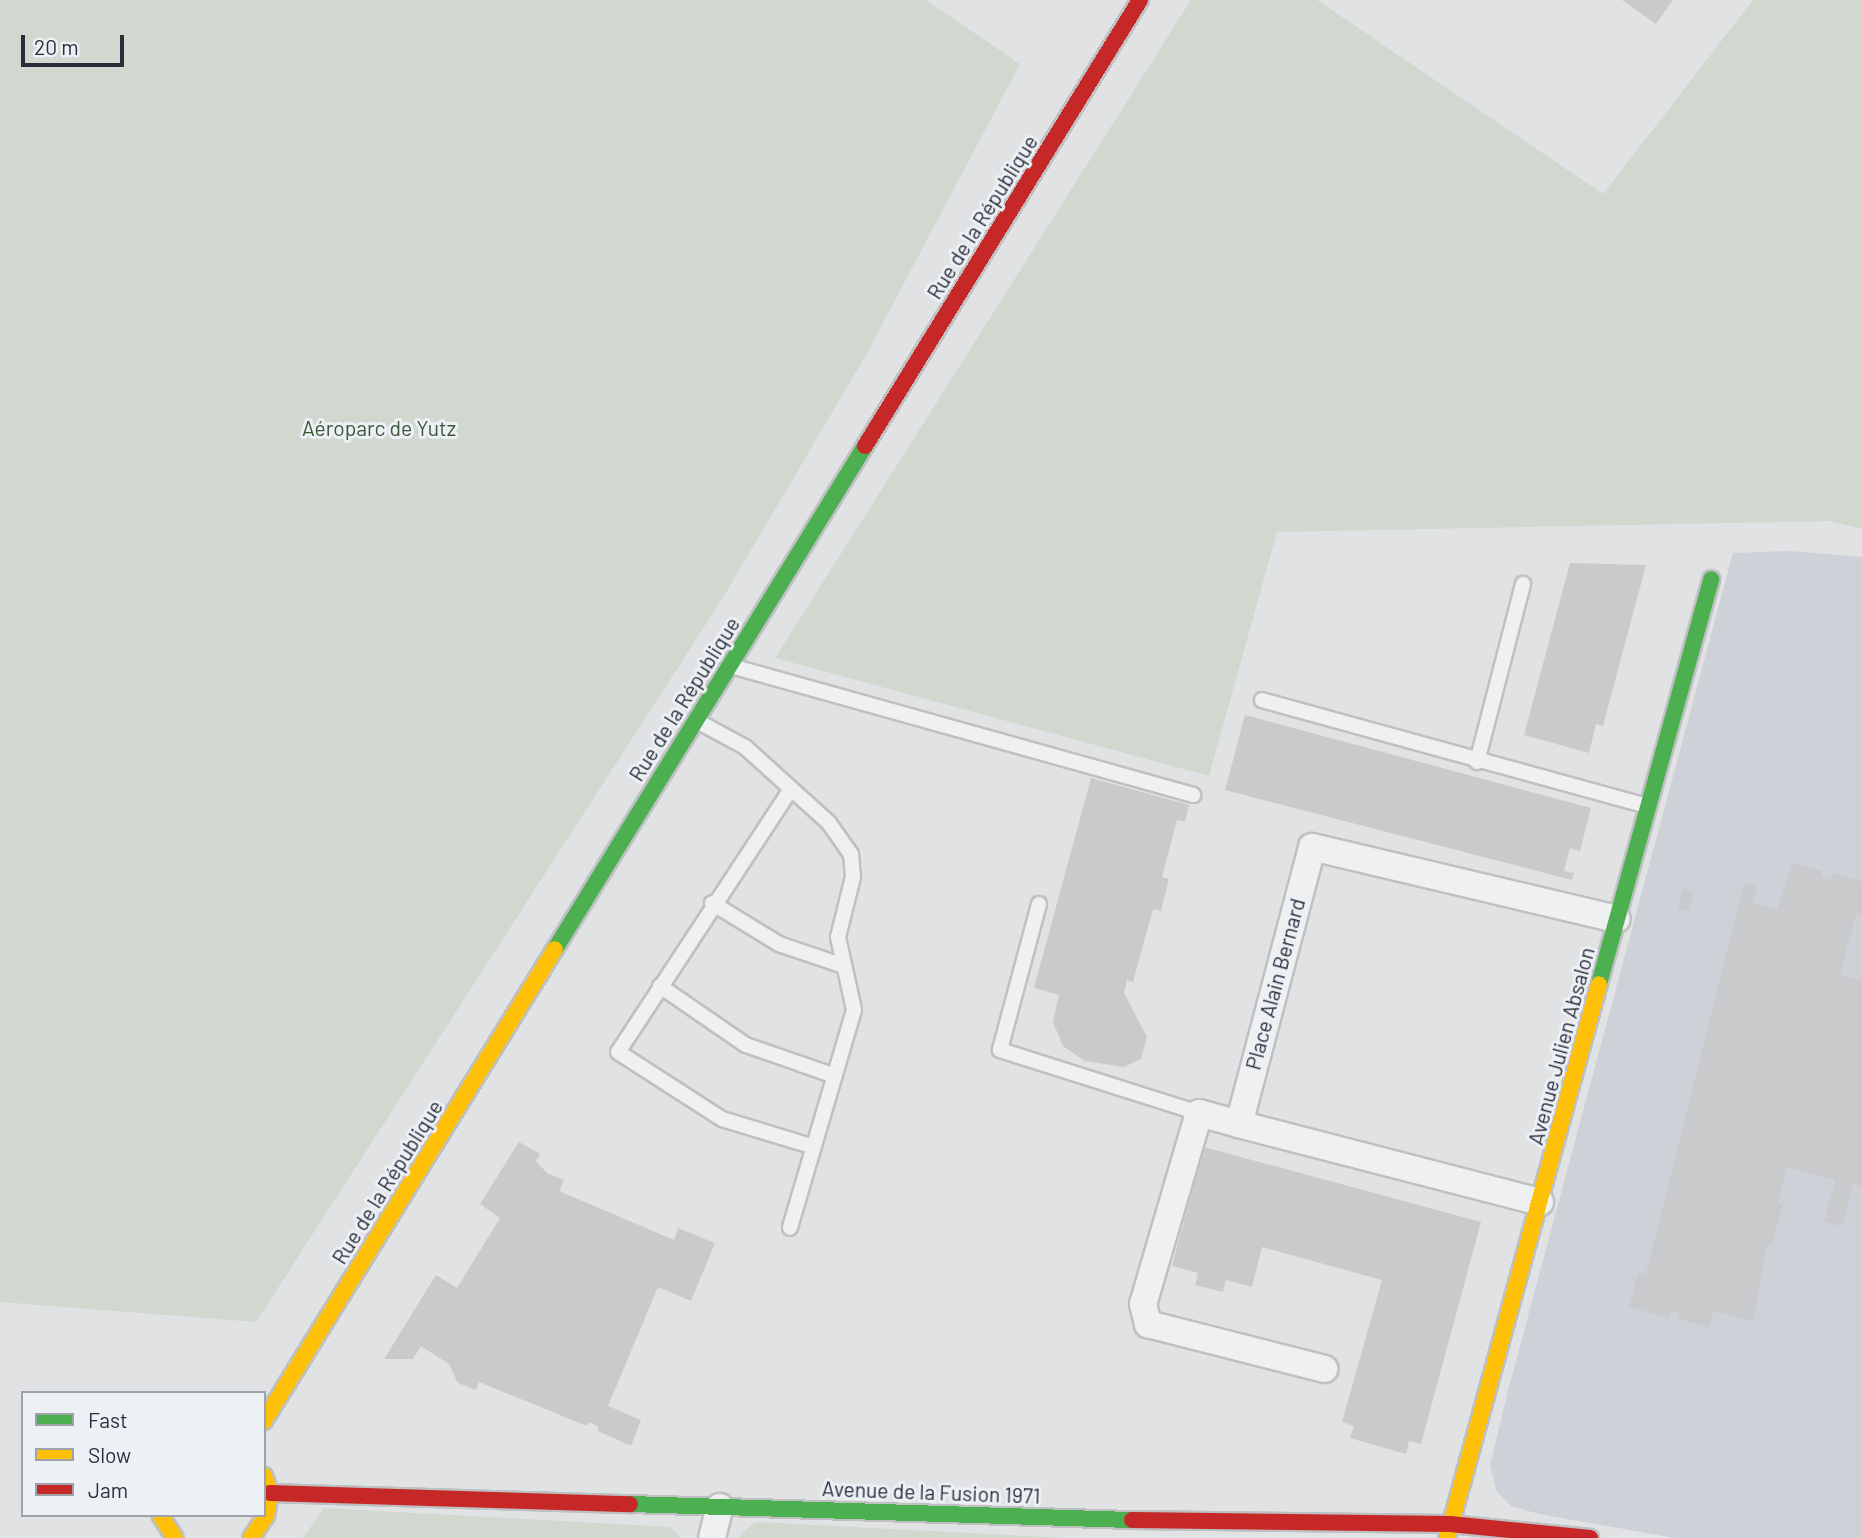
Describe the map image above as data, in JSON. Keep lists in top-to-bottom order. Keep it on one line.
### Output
{"streets":{"street":["Rue de la République","Place Alain Bernard","Avenue Julien Absalon","Avenue de la Fusion 1971"]},"crossings":[["Place Alain Bernard","Avenue Julien Absalon"],["Avenue Julien Absalon","Avenue de la Fusion 1971"]],"parks":["Aéroparc de Yutz"],"legend":["Fast","Slow","Jam"],"scale_bar":"20 m"}
